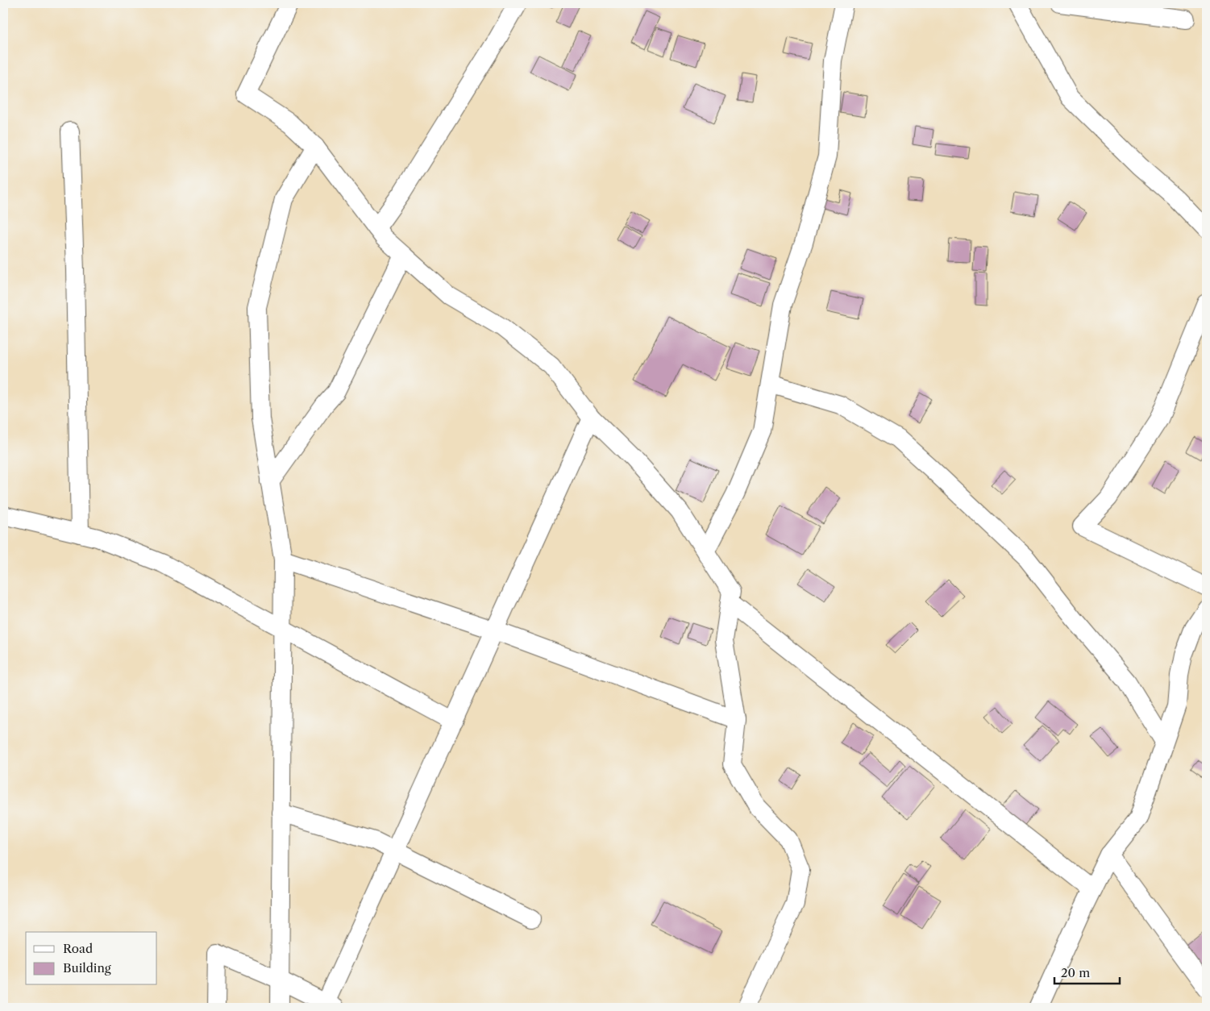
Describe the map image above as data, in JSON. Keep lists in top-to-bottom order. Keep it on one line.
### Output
{"legend":["Road","Building"],"scale_bar":"20 m"}
